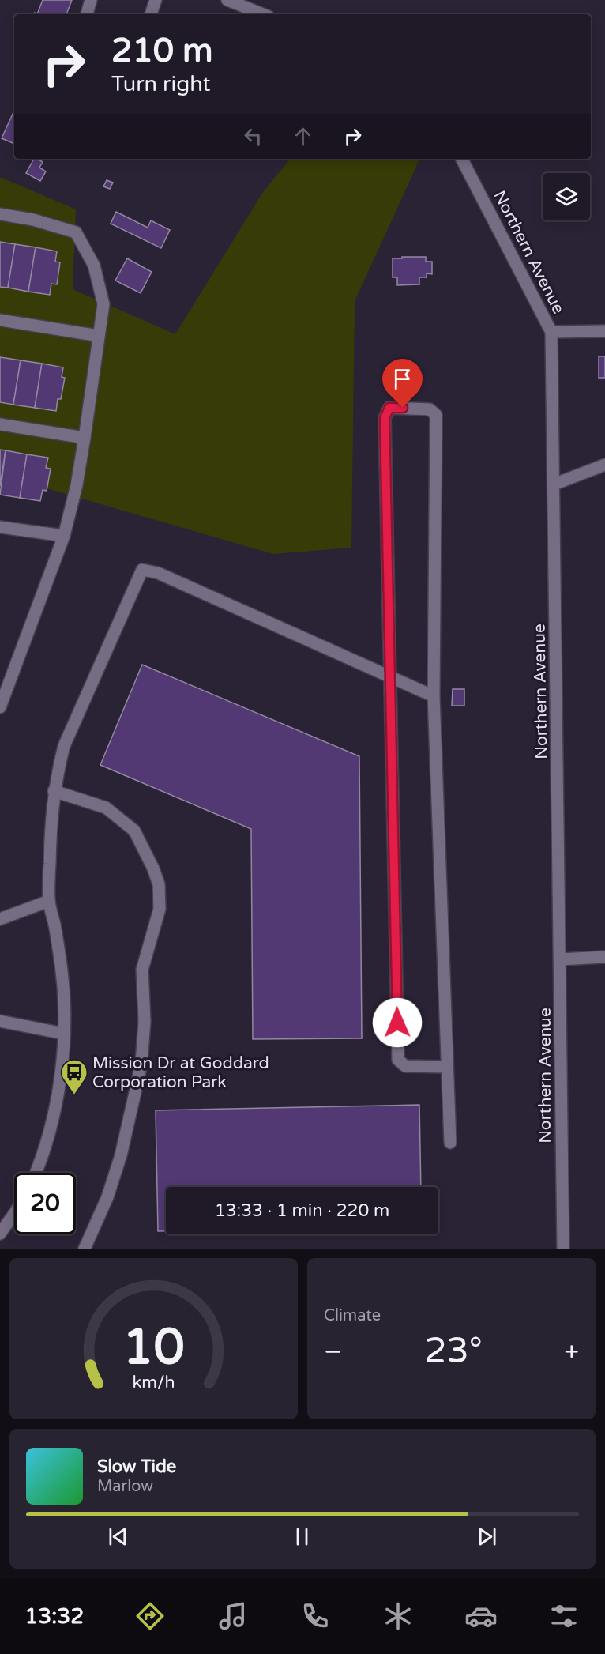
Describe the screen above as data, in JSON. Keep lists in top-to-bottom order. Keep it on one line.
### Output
{"streets":{"street":["Northern Avenue"]},"places":{"bus stop":["Mission Dr at Goddard Corporation Park"]},"page":{"turn":["210 m","Turn right"],"limit":"20","trip":"13:33 · 1 min · 220 m","tile":"Climate","heat":["−","23°","+"],"song":["Slow Tide","Marlow"],"tabs":"13:32","gauge":["10","km/h"]}}
